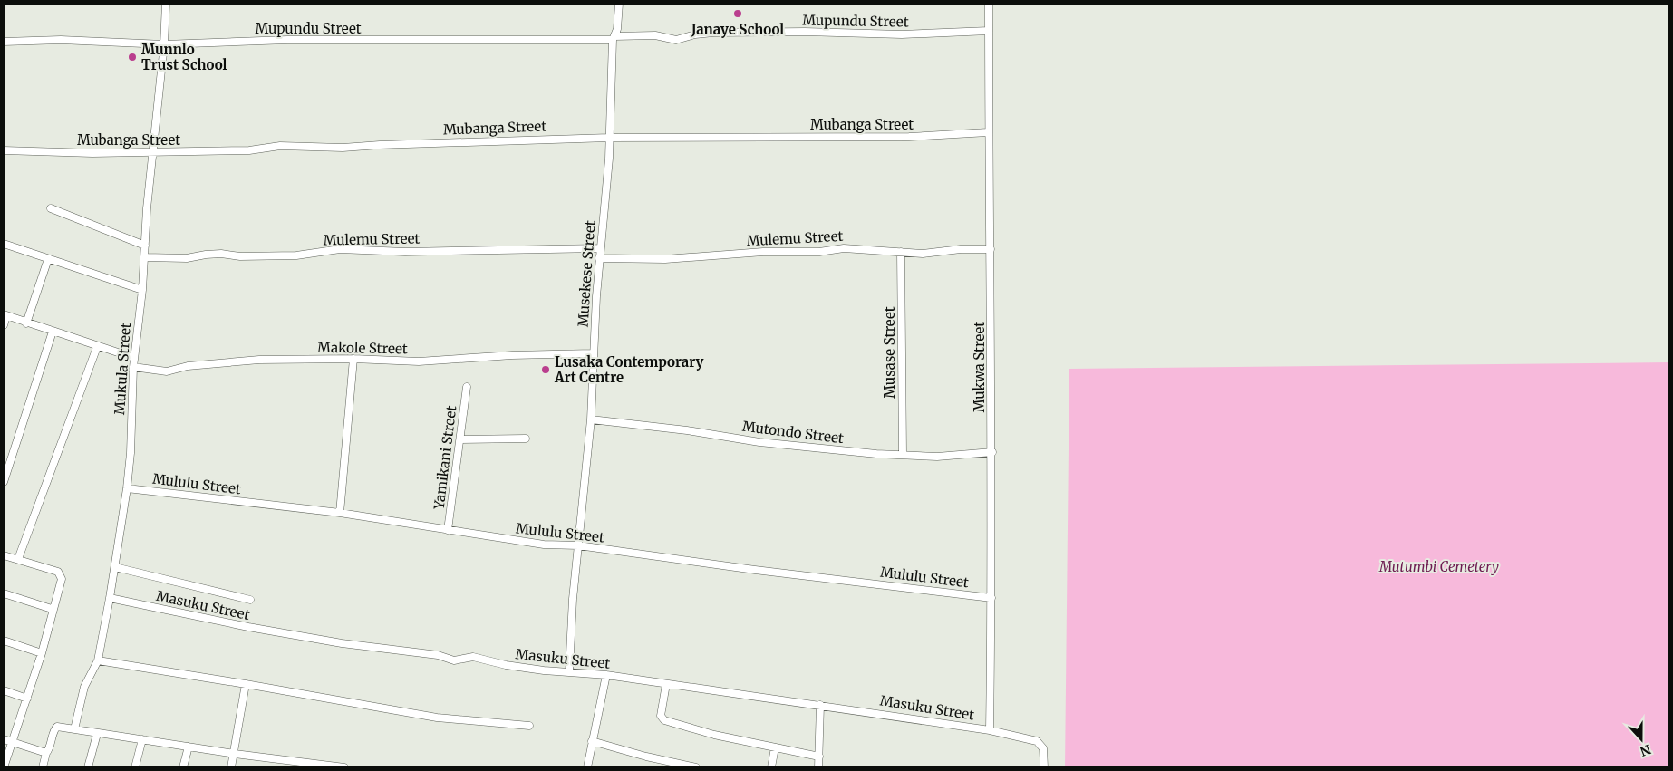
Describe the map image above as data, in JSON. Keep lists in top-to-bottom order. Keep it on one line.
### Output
{"streets":{"street":["Mupundu Street","Mubanga Street","Mulemu Street","Musekese Street","Makole Street","Musase Street","Mukwa Street","Mukula Street","Mutondo Street","Yamikani Street","Mululu Street","Masuku Street"]},"crossings":[["Mupundu Street","Musekese Street"],["Mupundu Street","Mukwa Street"],["Mupundu Street","Mukula Street"],["Mubanga Street","Musekese Street"],["Mubanga Street","Mukwa Street"],["Mubanga Street","Mukula Street"],["Mulemu Street","Musekese Street"],["Mulemu Street","Musase Street"],["Mulemu Street","Mukwa Street"],["Mulemu Street","Mukula Street"],["Musekese Street","Makole Street"],["Musekese Street","Mutondo Street"],["Musekese Street","Mululu Street"],["Musekese Street","Masuku Street"],["Makole Street","Mukula Street"],["Musase Street","Mutondo Street"],["Mukwa Street","Mutondo Street"],["Mukwa Street","Mululu Street"],["Mukwa Street","Masuku Street"],["Mukula Street","Mululu Street"],["Mukula Street","Masuku Street"],["Yamikani Street","Mululu Street"]],"parks":["Mutumbi Cemetery"],"places":["Janaye School","Munnlo Trust School","Lusaka Contemporary Art Centre"],"north":"bottom"}
